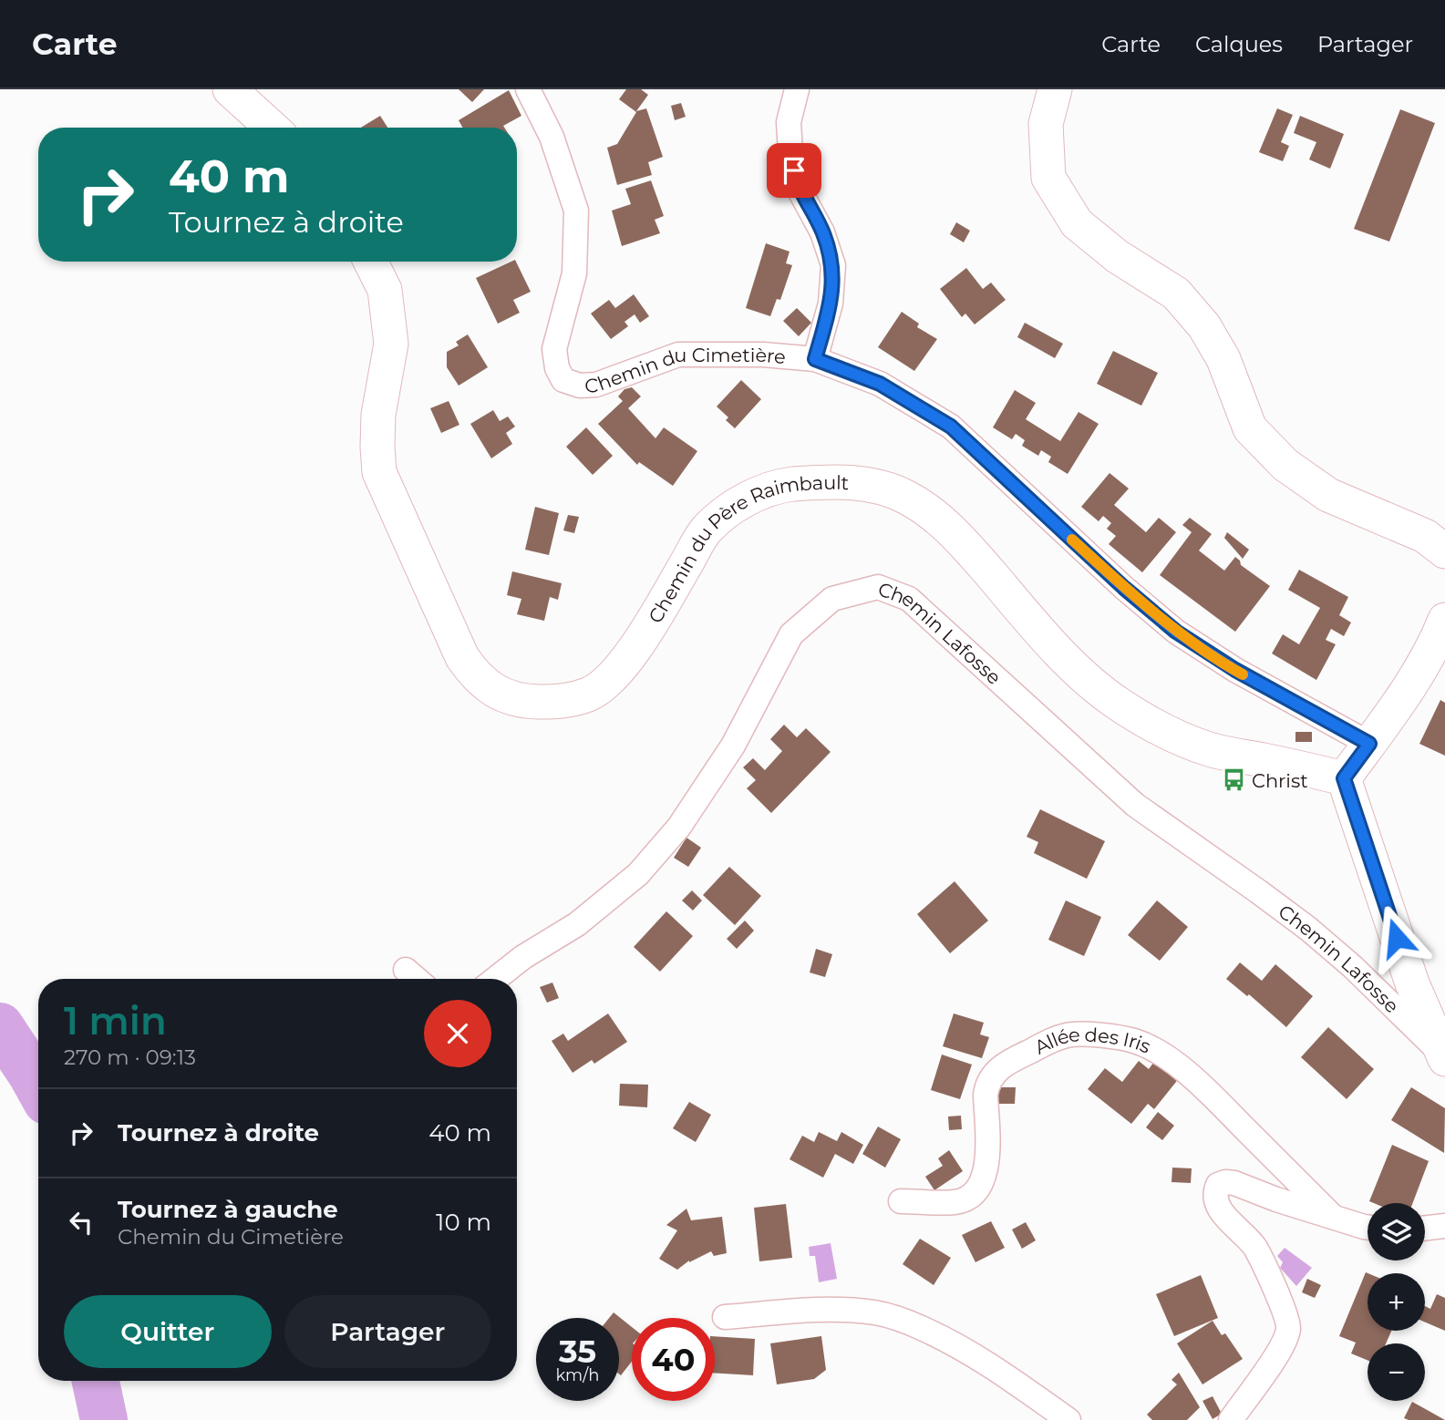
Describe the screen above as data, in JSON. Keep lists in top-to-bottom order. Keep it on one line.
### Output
{"streets":{"street":["Chemin du Cimetière","Chemin du Père Raimbault","Chemin Lafosse","Allée des Iris"]},"places":{"bus stop":["Christ"]},"page":{"header":"Carte","nav":["Carte","Calques","Partager"],"turn":["40 m","Tournez à droite"],"heading":["1 min","270 m · 09:13"],"list":[{"name":"Tournez à droite","value":"40 m"},{"name":"Tournez à gauche","note":"Chemin du Cimetière","value":"10 m"}],"map_buttons":["+","−"],"buttons":["Quitter","Partager"],"speed":"35 km/h","limit":"40"}}
